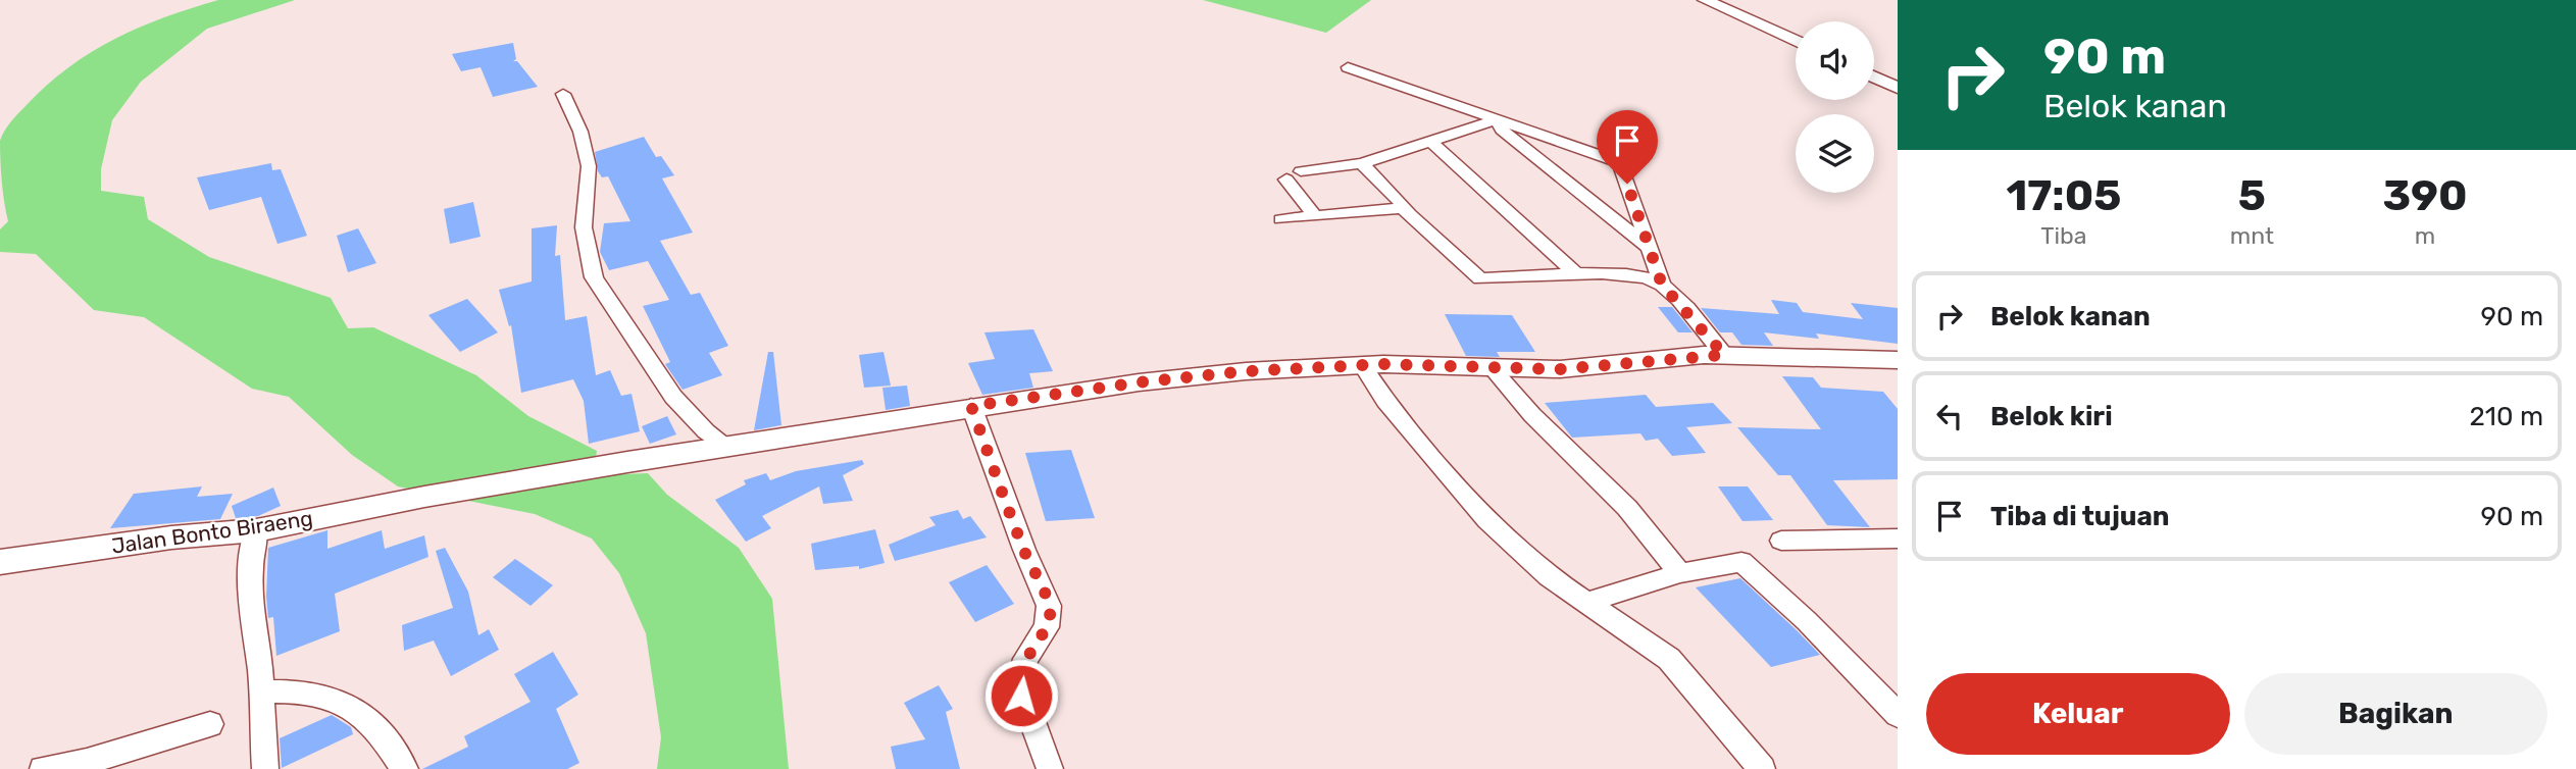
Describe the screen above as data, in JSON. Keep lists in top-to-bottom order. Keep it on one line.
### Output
{"streets":{"street":["Jalan Bonto Biraeng"]},"page":{"turn":["90 m","Belok kanan"],"eta":["17:05","Tiba","5","mnt","390","m"],"list":[{"name":"Belok kanan","value":"90 m"},{"name":"Belok kiri","value":"210 m"},{"name":"Tiba di tujuan","value":"90 m"}],"buttons":["Keluar","Bagikan"]}}
